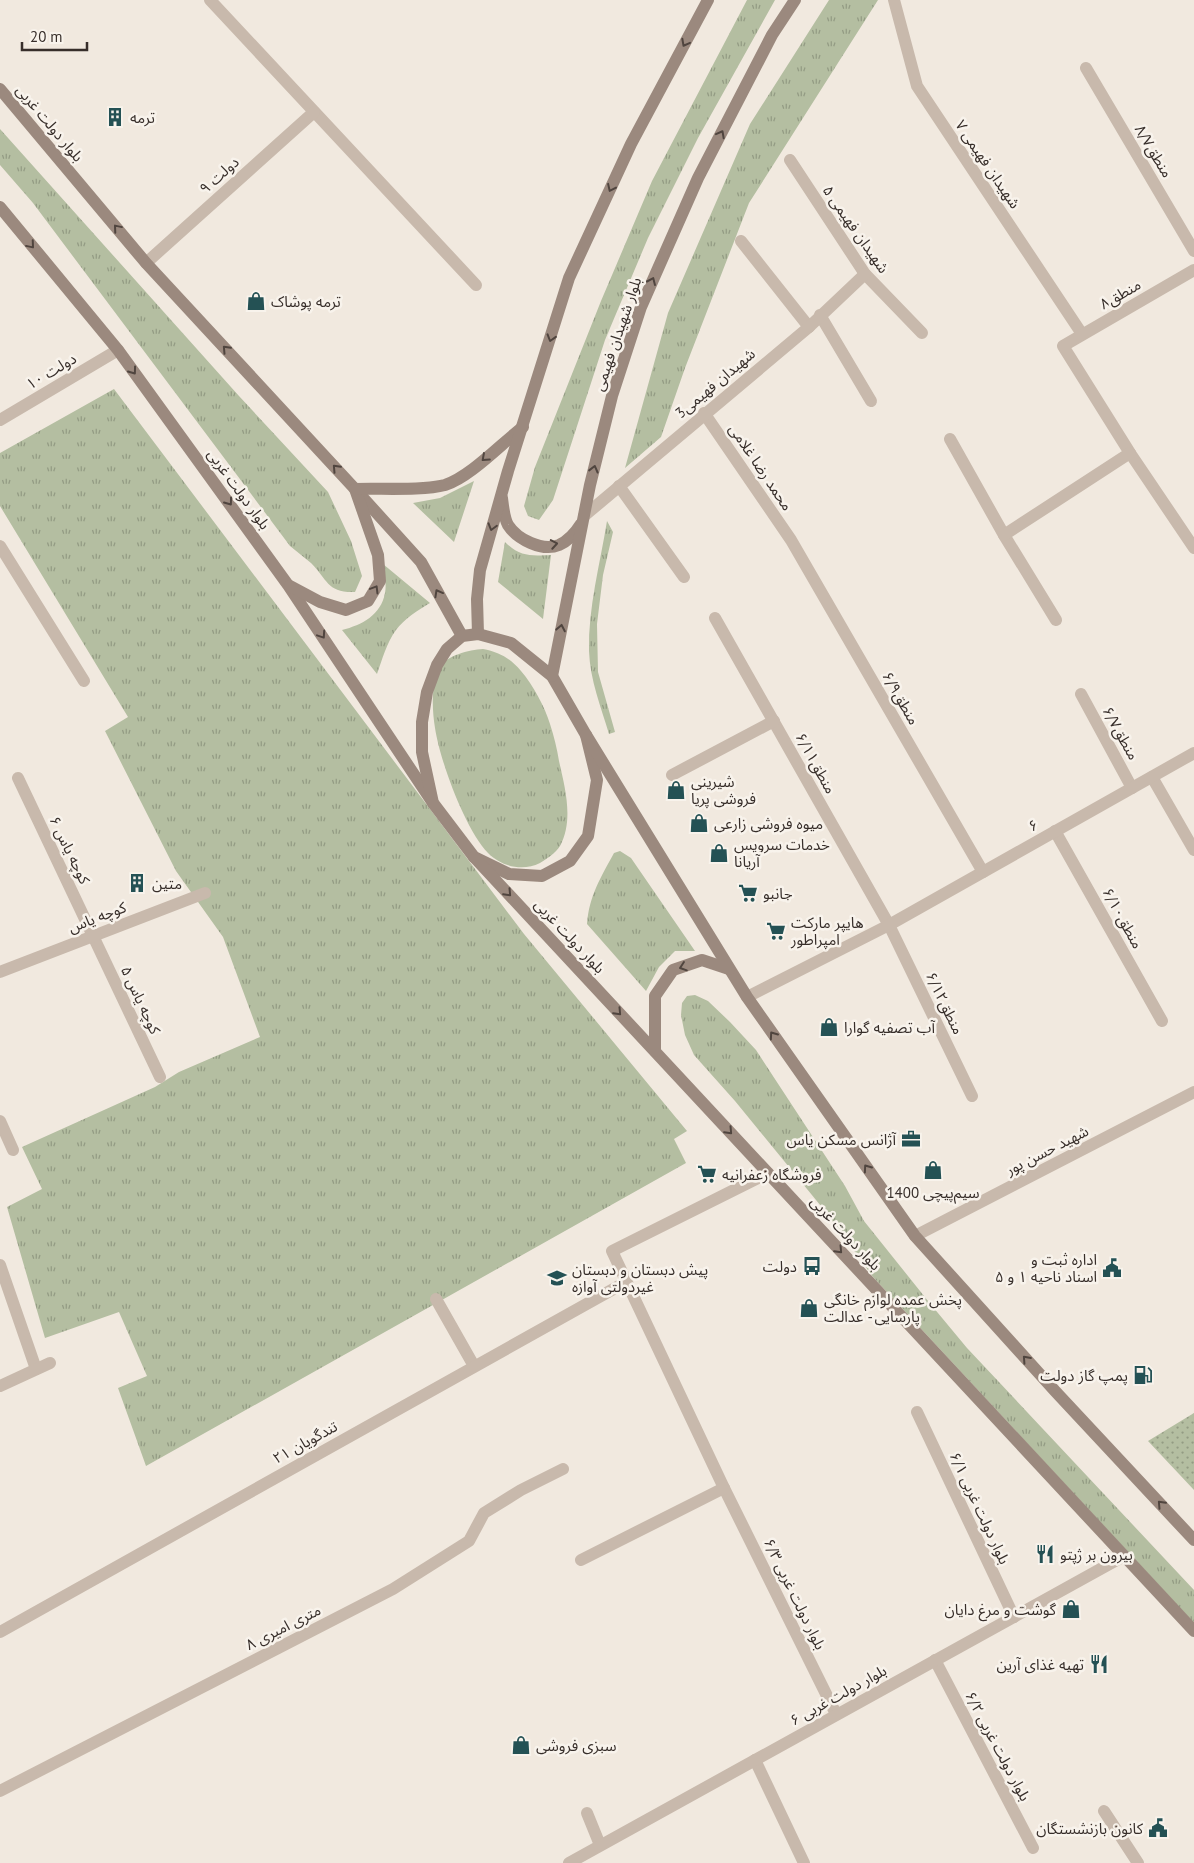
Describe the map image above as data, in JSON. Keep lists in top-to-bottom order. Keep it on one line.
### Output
{"streets":{"main road":["بلوار دولت غربی","بلوار شهیدان فهیمی"],"street":["منطق۸/۷","شهیدان فهیمی ۷","۹ دولت","شهیدان فهیمی ۵","منطق۸","۱۰ دولت","3شهیدان فهیمی","محمد رضا غلامی","منطق۶/۹","منطق۶/۷","منطق۶/۱۱","۶","کوچه یاس ۶","کوچه یاس","منطق۶/۱۰","کوچه یاس ۵","منطق۶/۱۲","شهید حسن پور","۲۱ تندگویان","بلوار دولت غربی ۶/۱","بلوار دولت غربی ۶/۳","۸ متری امیری","بلوار دولت غربی ۶","بلوار دولت غربی ۶/۲"]},"crossings":[["بلوار دولت غربی","۹ دولت"],["بلوار دولت غربی","۱۰ دولت"],["بلوار دولت غربی","بلوار دولت غربی ۶/۳"],["بلوار دولت غربی","بلوار دولت غربی ۶"],["شهیدان فهیمی ۷","منطق۸"],["شهیدان فهیمی ۵","3شهیدان فهیمی"],["بلوار شهیدان فهیمی","3شهیدان فهیمی"],["3شهیدان فهیمی","محمد رضا غلامی"],["محمد رضا غلامی","منطق۶/۹"],["منطق۶/۹","۶"],["منطق۶/۷","۶"],["منطق۶/۱۱","۶"],["منطق۶/۱۱","منطق۶/۱۲"],["۶","منطق۶/۱۰"],["۶","منطق۶/۱۲"],["کوچه یاس ۶","کوچه یاس"],["کوچه یاس ۶","کوچه یاس ۵"],["کوچه یاس","کوچه یاس ۵"],["۲۱ تندگویان","بلوار دولت غربی ۶/۳"],["بلوار دولت غربی ۶/۱","بلوار دولت غربی ۶"],["بلوار دولت غربی ۶/۳","بلوار دولت غربی ۶"],["بلوار دولت غربی ۶","بلوار دولت غربی ۶/۲"]],"places":{"building":["ترمه","متین"],"shop":["ترمه پوشاک","شیرینی فروشی پریا","میوه فروشی زارعی","خدمات سرویس آریانا","آب تصفیه گوارا","سیم‌پیچی 1400","پخش عمده لوازم خانگی پارسایی - عدالت","گوشت و مرغ دایان","سبزی فروشی"],"supermarket":["جانبو","هایپر مارکت امپراطور","فروشگاه زعفرانیه"],"office":["آژانس مسکن یاس"],"bus stop":["دولت"],"public building":["اداره ثبت و اسناد ناحیه ۱ و ۵","کانون بازنشستگان"],"school or university":["پیش دبستان و دبستان غیردولتی آوازه"],"fuel station":["پمپ گاز دولت"],"restaurant":["بیرون بر ژپتو","تهیه غذای آرین"]},"scale_bar":"20 m"}
